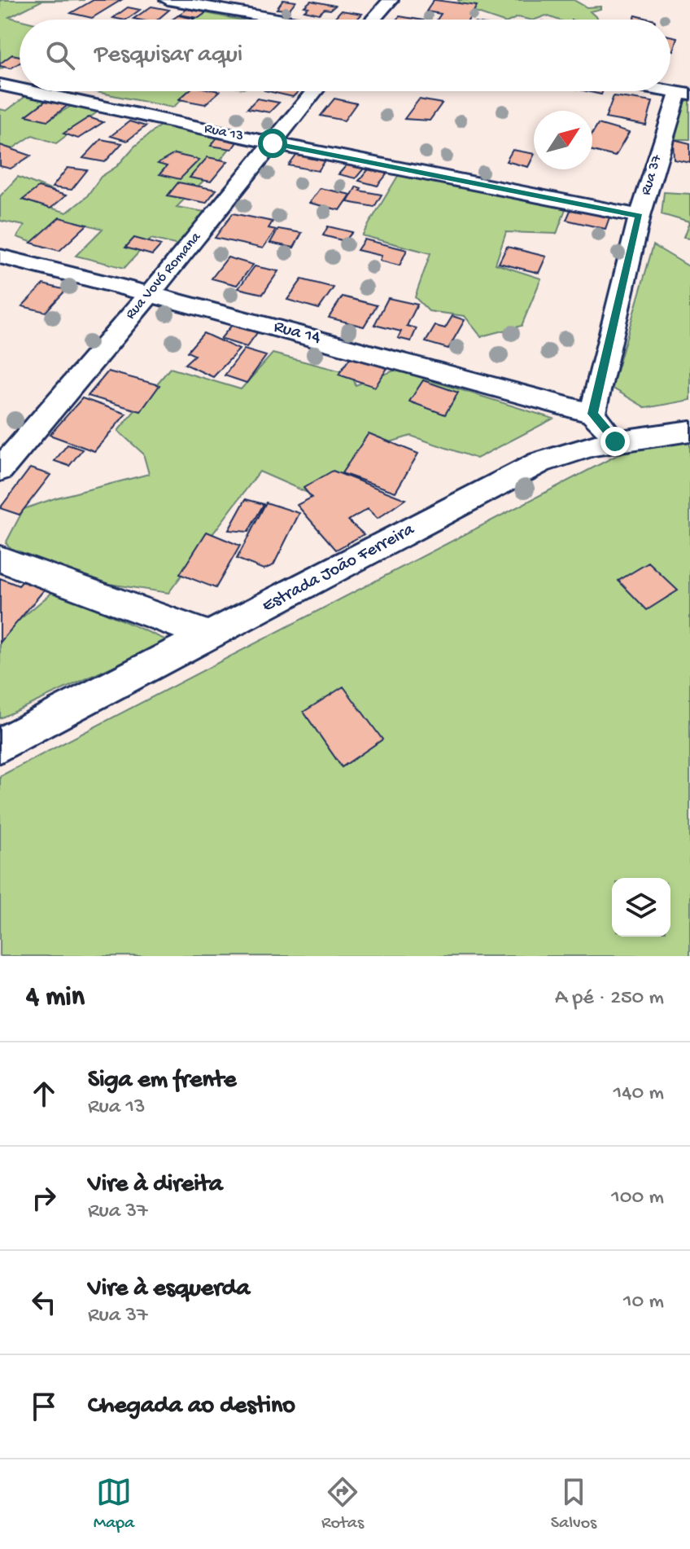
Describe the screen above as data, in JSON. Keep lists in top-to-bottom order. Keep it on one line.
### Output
{"streets":{"street":["Rua 13","Rua 37","Rua Vovó Romana","Rua 14","Estrada João Ferreira"]},"crossings":[["Rua 13","Rua 37"],["Rua 13","Rua Vovó Romana"],["Rua 37","Rua 14"],["Rua Vovó Romana","Rua 14"]],"north":"top right","page":{"search":"Pesquisar aqui","heading":["4 min","A pé · 250 m"],"list":[["Siga em frente","Rua 13","140 m"],["Vire à direita","Rua 37","100 m"],["Vire à esquerda","Rua 37","10 m"],"Chegada ao destino"],"nav":["Mapa","Rotas","Salvos"]}}
